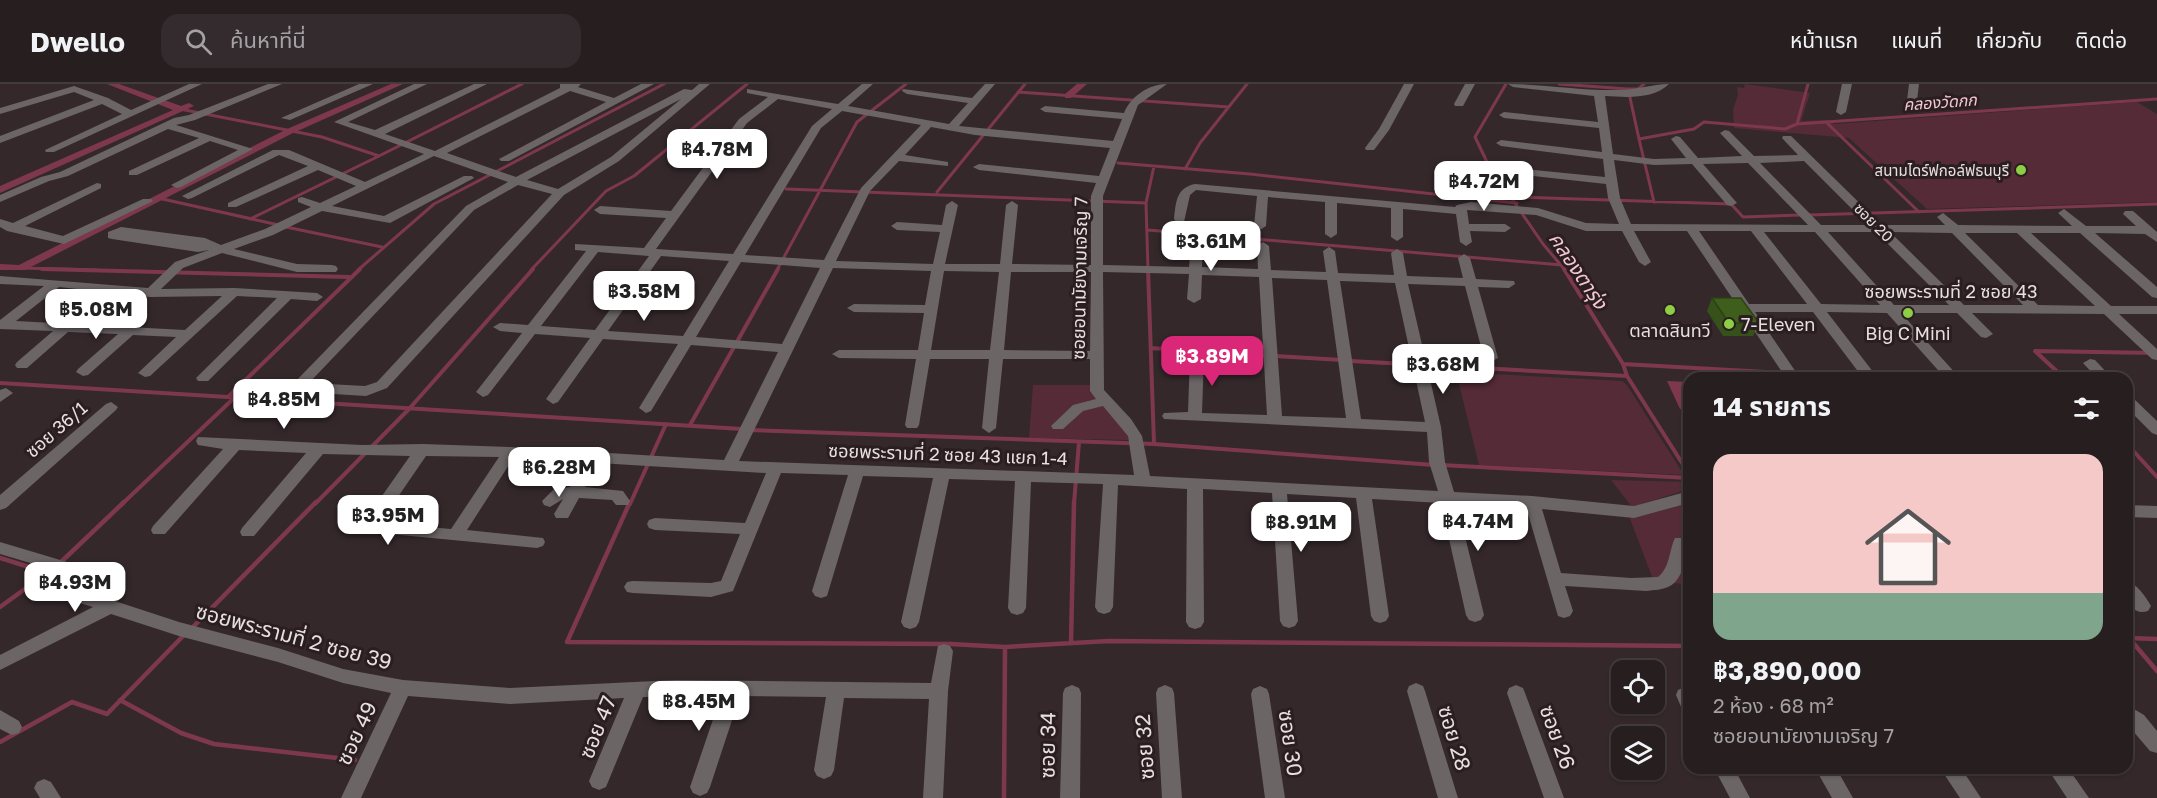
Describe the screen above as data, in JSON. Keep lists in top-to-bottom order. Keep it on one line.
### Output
{"streets":{"street":["ซอย 20","ซอยอนามัยงามเจริญ 7","ซอยพระรามที่ 2 ซอย 43","ซอย 36/1","ซอยพระรามที่ 2 ซอย 43 แยก 1-4","ซอยพระรามที่ 2 ซอย 39","ซอย 47","ซอย 49","ซอย 26","ซอย 28","ซอย 30","ซอย 34","ซอย 32"]},"crossings":[["ซอย 20","ซอยพระรามที่ 2 ซอย 43"],["ซอยพระรามที่ 2 ซอย 39","ซอย 47"],["ซอยพระรามที่ 2 ซอย 39","ซอย 49"]],"water":["คลองวัดกก","คลองตารุ่ง"],"places":["สนามไดร์ฟกอล์ฟธนบุรี","ตลาดสินทวี","Big C Mini","7-Eleven"],"page":{"header":"Dwello","search":"ค้นหาที่นี่","nav":["หน้าแรก","แผนที่","เกี่ยวกับ","ติดต่อ"],"price":["฿4.78M","฿4.72M","฿3.61M","฿3.58M","฿5.08M","฿3.89M","฿3.68M","฿4.85M","฿6.28M","฿3.95M","฿4.74M","฿8.91M","฿4.93M","฿8.45M"],"heading":"14 รายการ","list":[{"name":"฿3,890,000","note":"2 ห้อง · 68 m² · ซอยอนามัยงามเจริญ 7"}]}}
